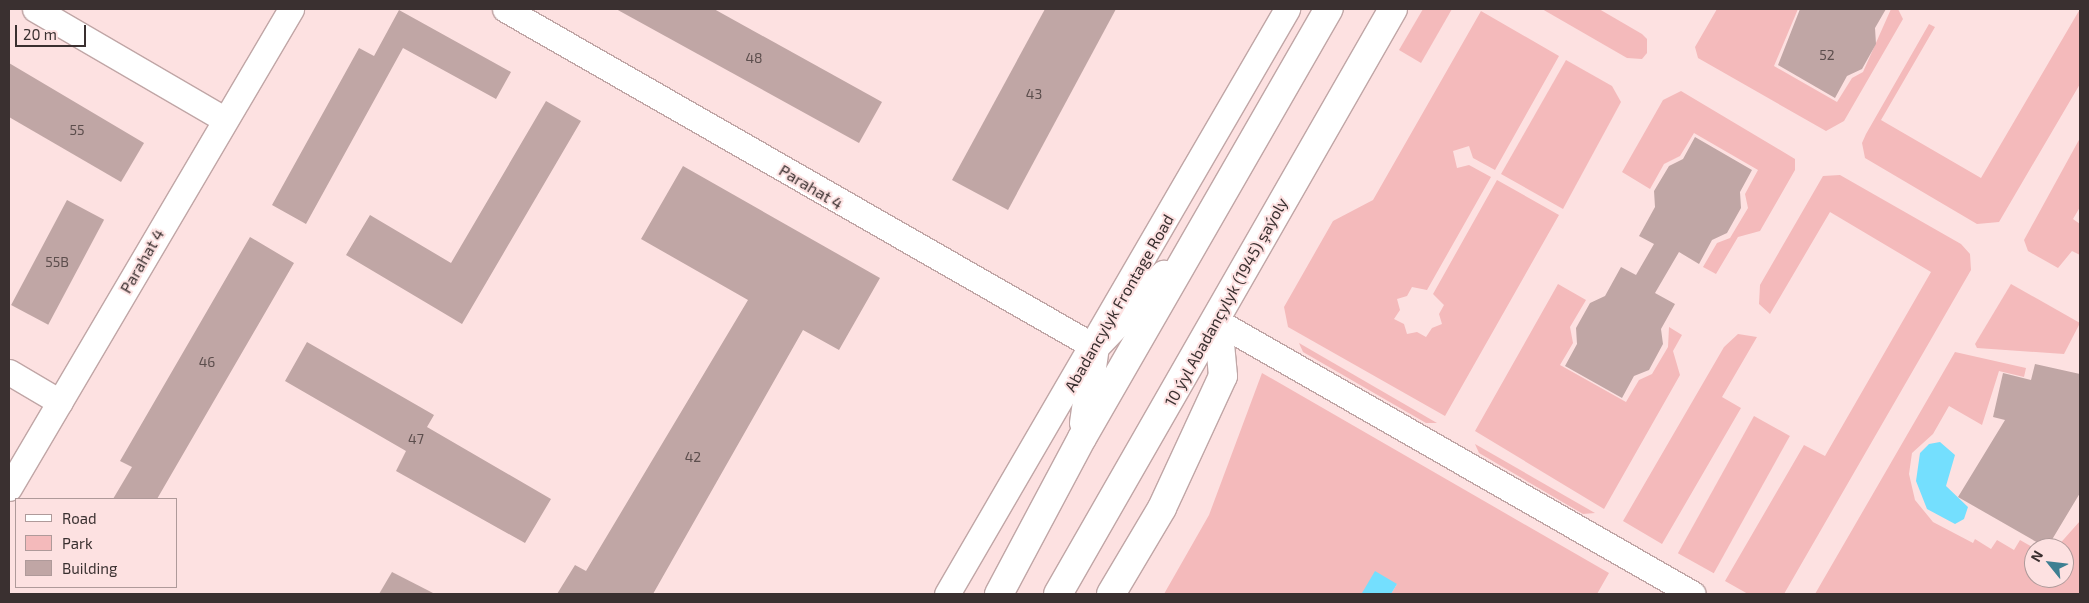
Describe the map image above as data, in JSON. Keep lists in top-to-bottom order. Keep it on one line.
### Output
{"streets":{"main road":["10 ýyl Abadançylyk (1945) şaýoly"],"street":["Parahat 4","Abadancylyk Frontage Road"]},"crossings":[["Parahat 4","Abadancylyk Frontage Road"]],"house_numbers":["52","48","43","55","55B","46","47","42"],"legend":["Road","Park","Building"],"scale_bar":"20 m","north":"top left"}
